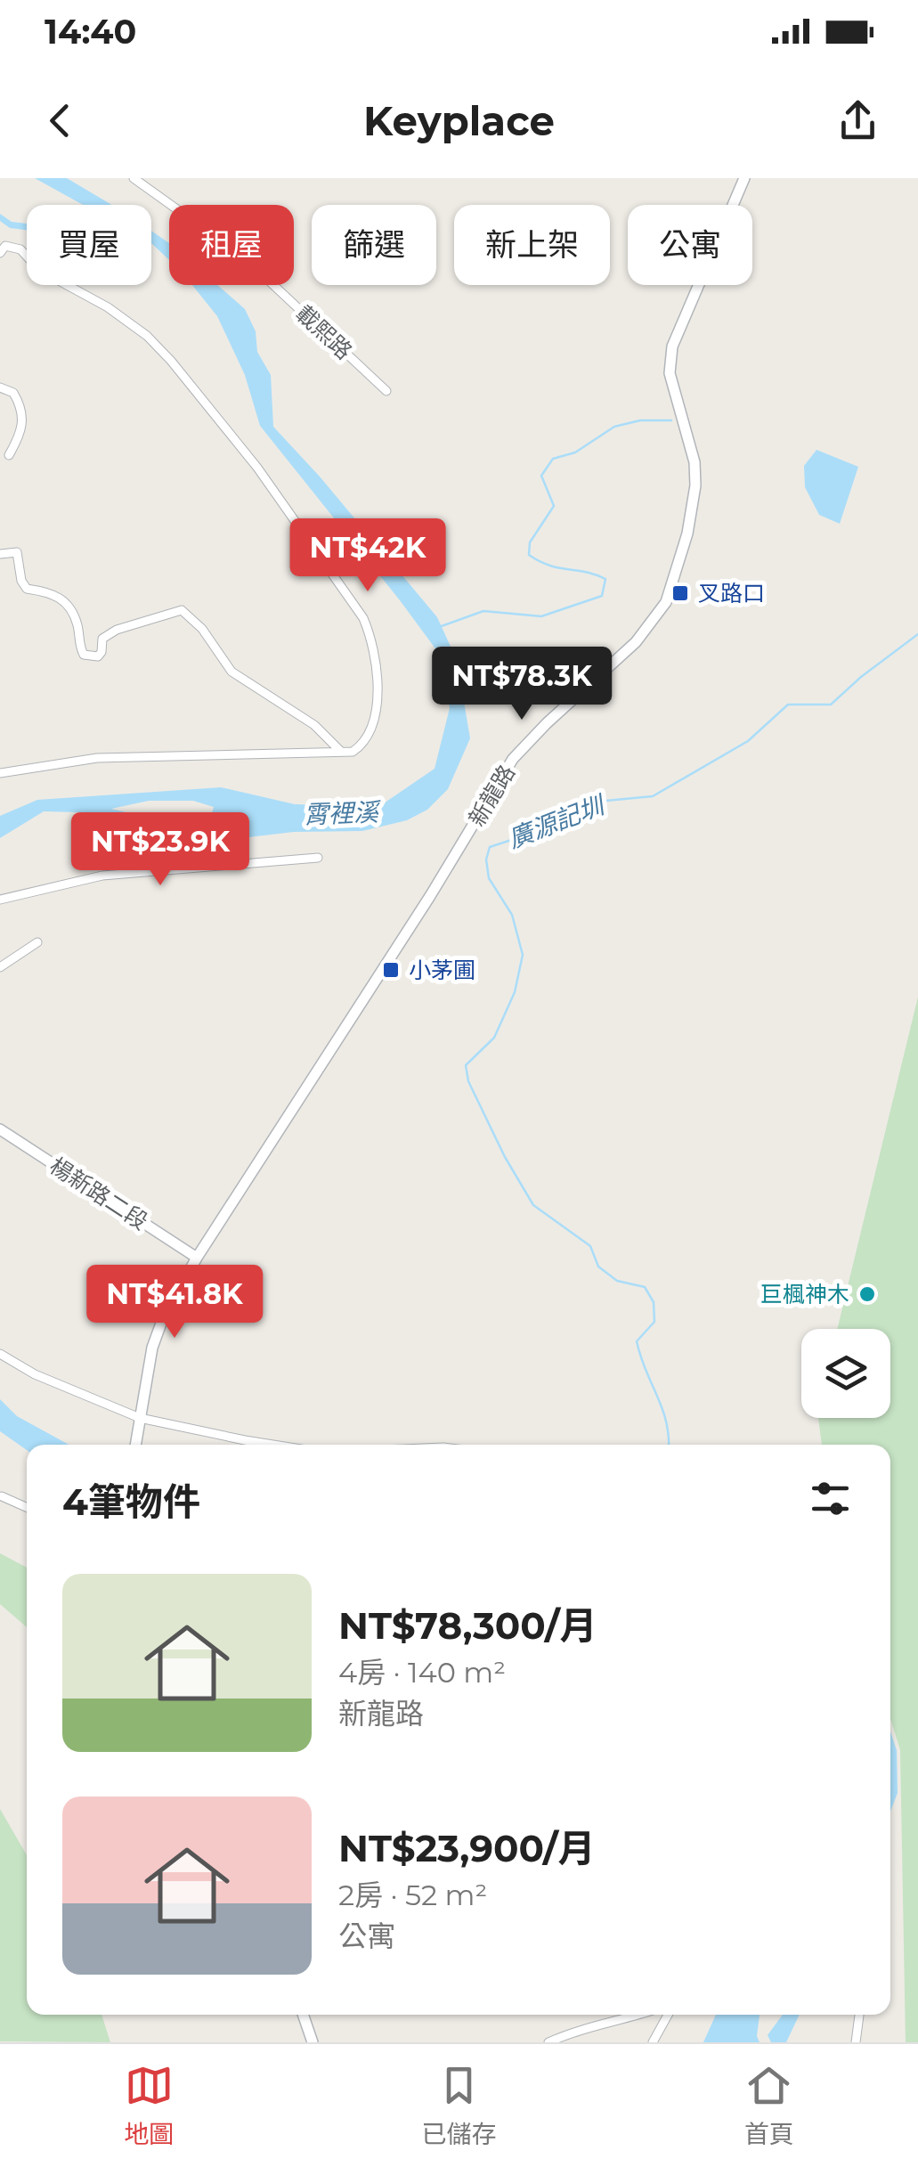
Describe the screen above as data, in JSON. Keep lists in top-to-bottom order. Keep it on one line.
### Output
{"streets":{"street":["載熙路","新龍路","楊新路二段"]},"crossings":[["新龍路","楊新路二段"]],"water":["霄裡溪","廣源記圳"],"places":{"transit":["叉路口","小茅圃"],"other":["巨楓神木"]},"page":{"status":"14:40","header":"Keyplace","chip":["買屋","租屋","篩選","新上架","公寓"],"price":["NT$42K","NT$78.3K","NT$23.9K","NT$41.8K"],"heading":"4筆物件","list":[{"name":"NT$78,300/月","note":"4房 · 140 m² · 新龍路"},{"name":"NT$23,900/月","note":"2房 · 52 m² · 公寓"}],"tabs":["地圖","已儲存","首頁"]}}
